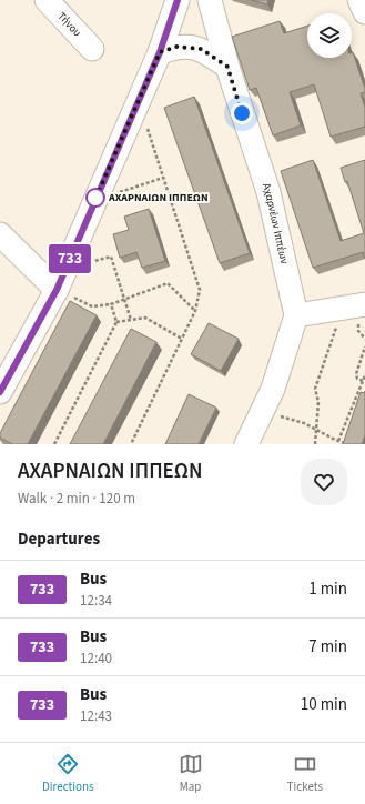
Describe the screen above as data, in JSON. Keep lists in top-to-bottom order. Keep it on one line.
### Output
{"streets":{"street":["Τήνου","Αχαρνέων Ιππέων"]},"places":["ΑΧΑΡΝΑΙΩΝ ΙΠΠΕΩΝ"],"lines":["bus line 733"],"page":{"on_map":"733","heading":[["ΑΧΑΡΝΑΙΩΝ ΙΠΠΕΩΝ","Walk · 2 min · 120 m"],"Departures"],"list":[{"mark":"733","name":"Bus","note":"12:34","value":"1 min"},{"mark":"733","name":"Bus","note":"12:40","value":"7 min"},{"mark":"733","name":"Bus","note":"12:43","value":"10 min"}],"tabs":["Directions","Map","Tickets"]}}
